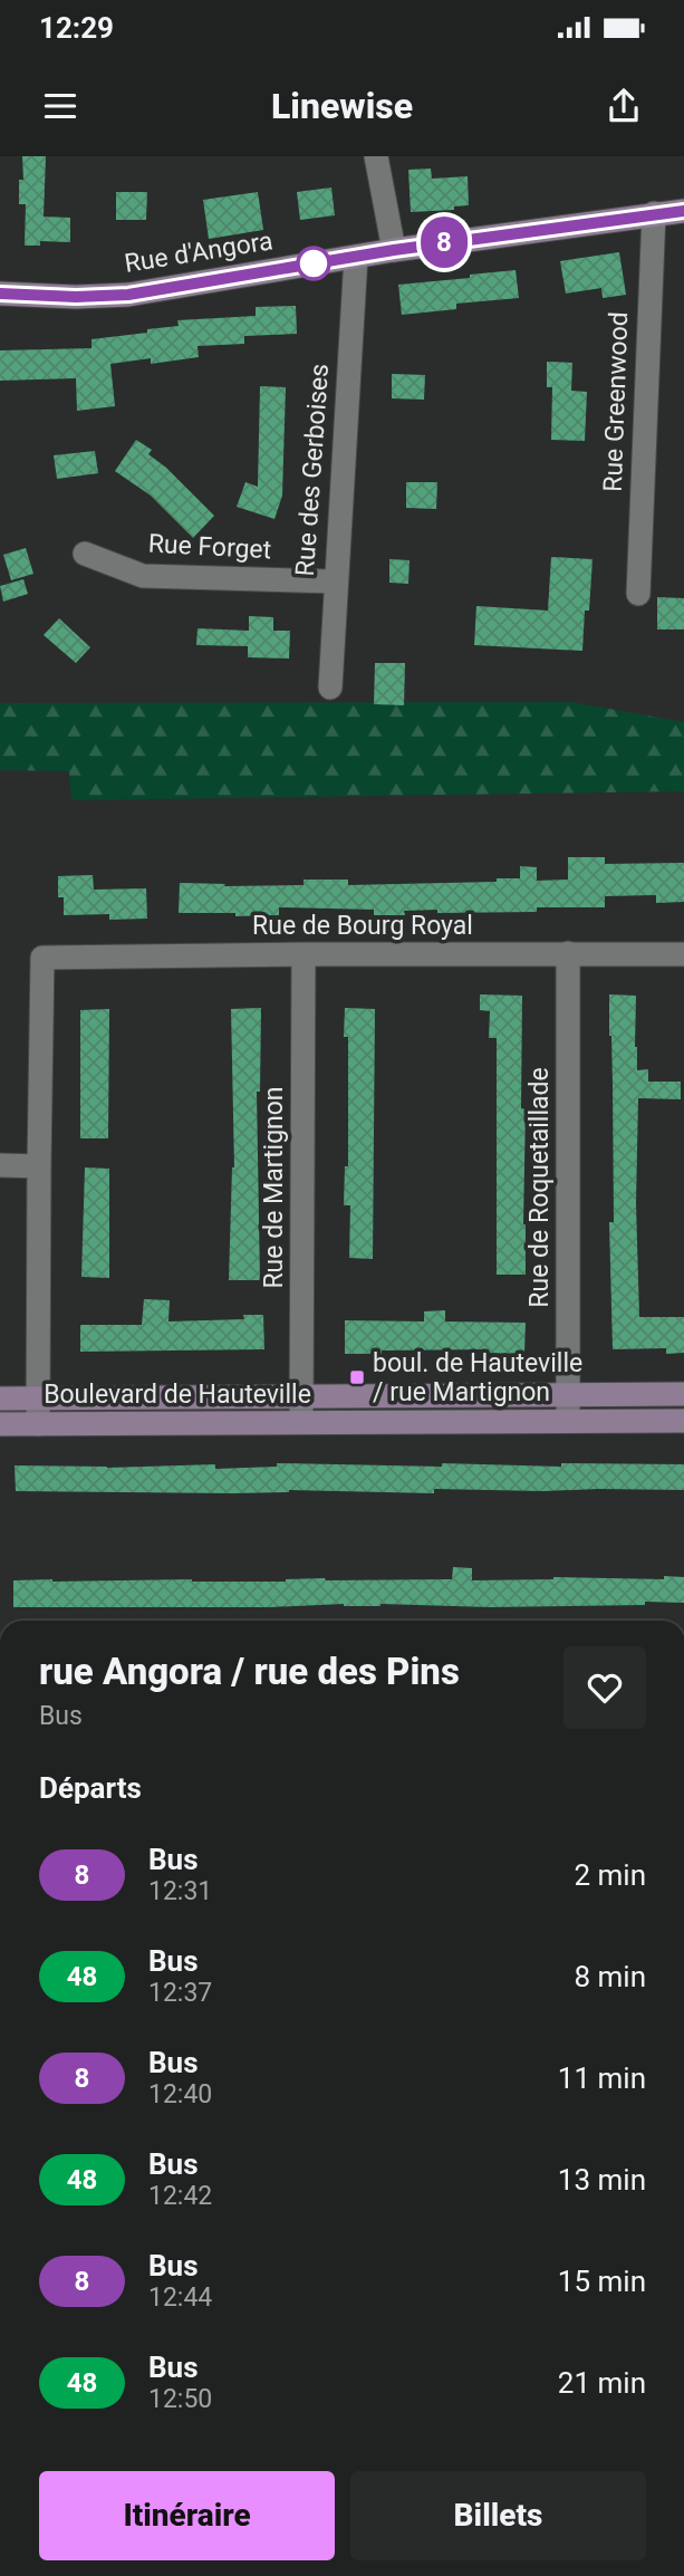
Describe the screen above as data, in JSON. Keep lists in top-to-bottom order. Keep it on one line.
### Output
{"streets":{"street":["Rue d'Angora","Rue Greenwood","Rue des Gerboises","Rue Forget","Rue de Bourg Royal","Rue de Martignon","Rue de Roquetaillade","Boulevard de Hauteville"]},"crossings":[["Rue d'Angora","Rue Greenwood"],["Rue d'Angora","Rue des Gerboises"],["Rue des Gerboises","Rue Forget"],["Rue de Bourg Royal","Rue de Martignon"],["Rue de Bourg Royal","Rue de Roquetaillade"],["Rue de Martignon","Boulevard de Hauteville"],["Rue de Roquetaillade","Boulevard de Hauteville"]],"places":{"transit":["boul. de Hauteville / rue Martignon"]},"lines":["bus line 8"],"page":{"status":"12:29","header":"Linewise","on_map":"8","heading":[["rue Angora / rue des Pins","Bus"],"Départs"],"list":[{"mark":"8","name":"Bus","note":"12:31","value":"2 min"},{"mark":"48","name":"Bus","note":"12:37","value":"8 min"},{"mark":"8","name":"Bus","note":"12:40","value":"11 min"},{"mark":"48","name":"Bus","note":"12:42","value":"13 min"},{"mark":"8","name":"Bus","note":"12:44","value":"15 min"},{"mark":"48","name":"Bus","note":"12:50","value":"21 min"}],"buttons":["Itinéraire","Billets"]}}
